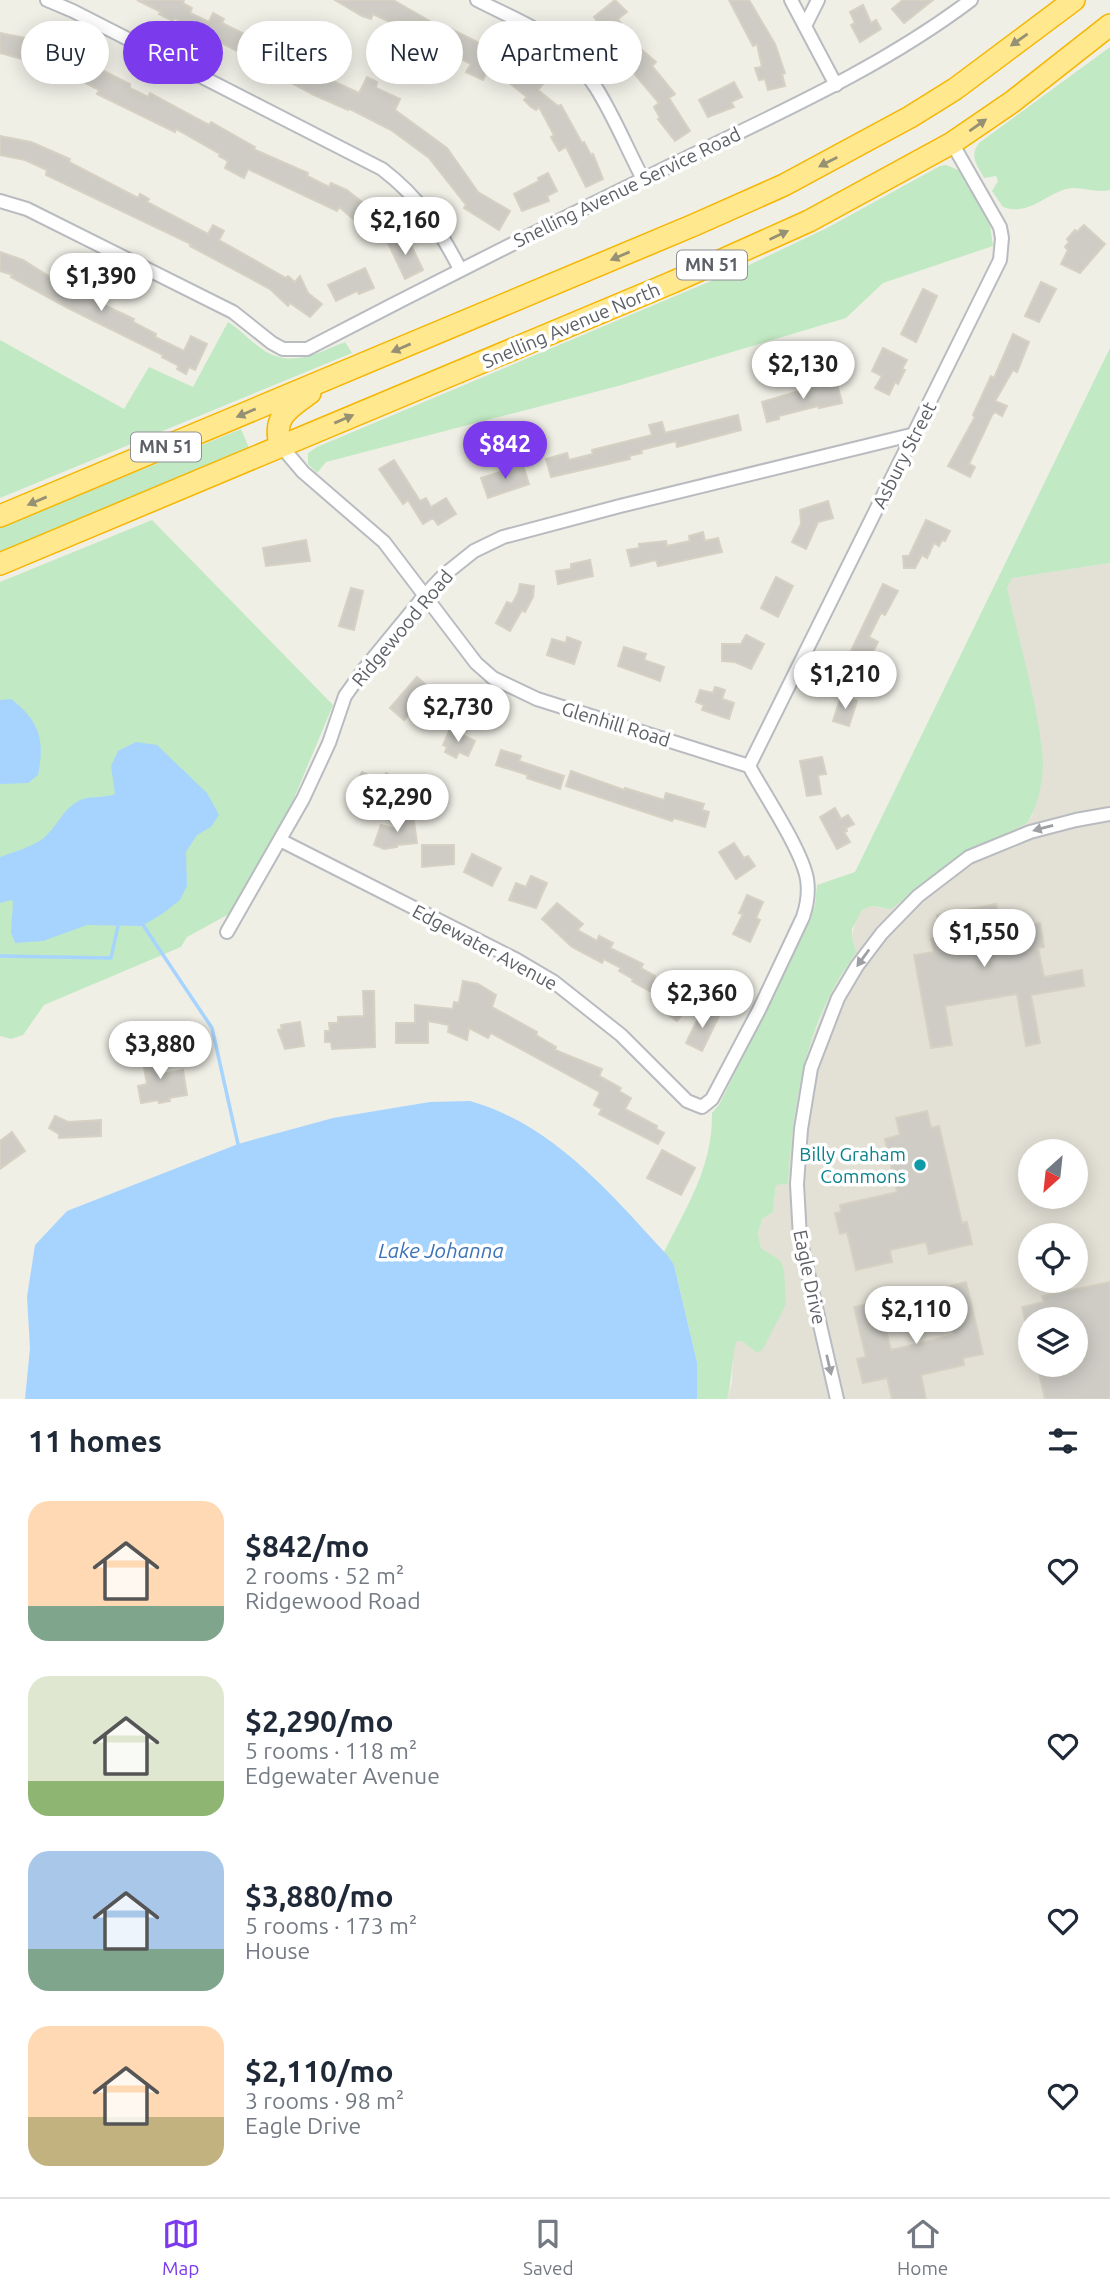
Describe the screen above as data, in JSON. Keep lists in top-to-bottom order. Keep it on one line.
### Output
{"streets":{"highway":["MN 51","Snelling Avenue North"],"street":["Snelling Avenue Service Road","Asbury Street","Ridgewood Road","Glenhill Road","Edgewater Avenue","Eagle Drive"]},"crossings":[["Snelling Avenue North","Asbury Street"],["Snelling Avenue North","Glenhill Road"],["Asbury Street","Ridgewood Road"],["Asbury Street","Glenhill Road"],["Asbury Street","Edgewater Avenue"],["Ridgewood Road","Glenhill Road"],["Ridgewood Road","Edgewater Avenue"],["Glenhill Road","Edgewater Avenue"]],"one_way":["Eagle Drive"],"water":["Lake Johanna"],"places":["Billy Graham Commons"],"north":"bottom left","page":{"chip":["Buy","Rent","Filters","New","Apartment"],"price":["$2,160","$1,390","$2,130","$842","$1,210","$2,730","$2,290","$1,550","$2,360","$3,880","$2,110"],"heading":"11 homes","list":[{"name":"$842/mo","note":"2 rooms · 52 m² · Ridgewood Road"},{"name":"$2,290/mo","note":"5 rooms · 118 m² · Edgewater Avenue"},{"name":"$3,880/mo","note":"5 rooms · 173 m² · House"},{"name":"$2,110/mo","note":"3 rooms · 98 m² · Eagle Drive"}],"tabs":["Map","Saved","Home"]}}
